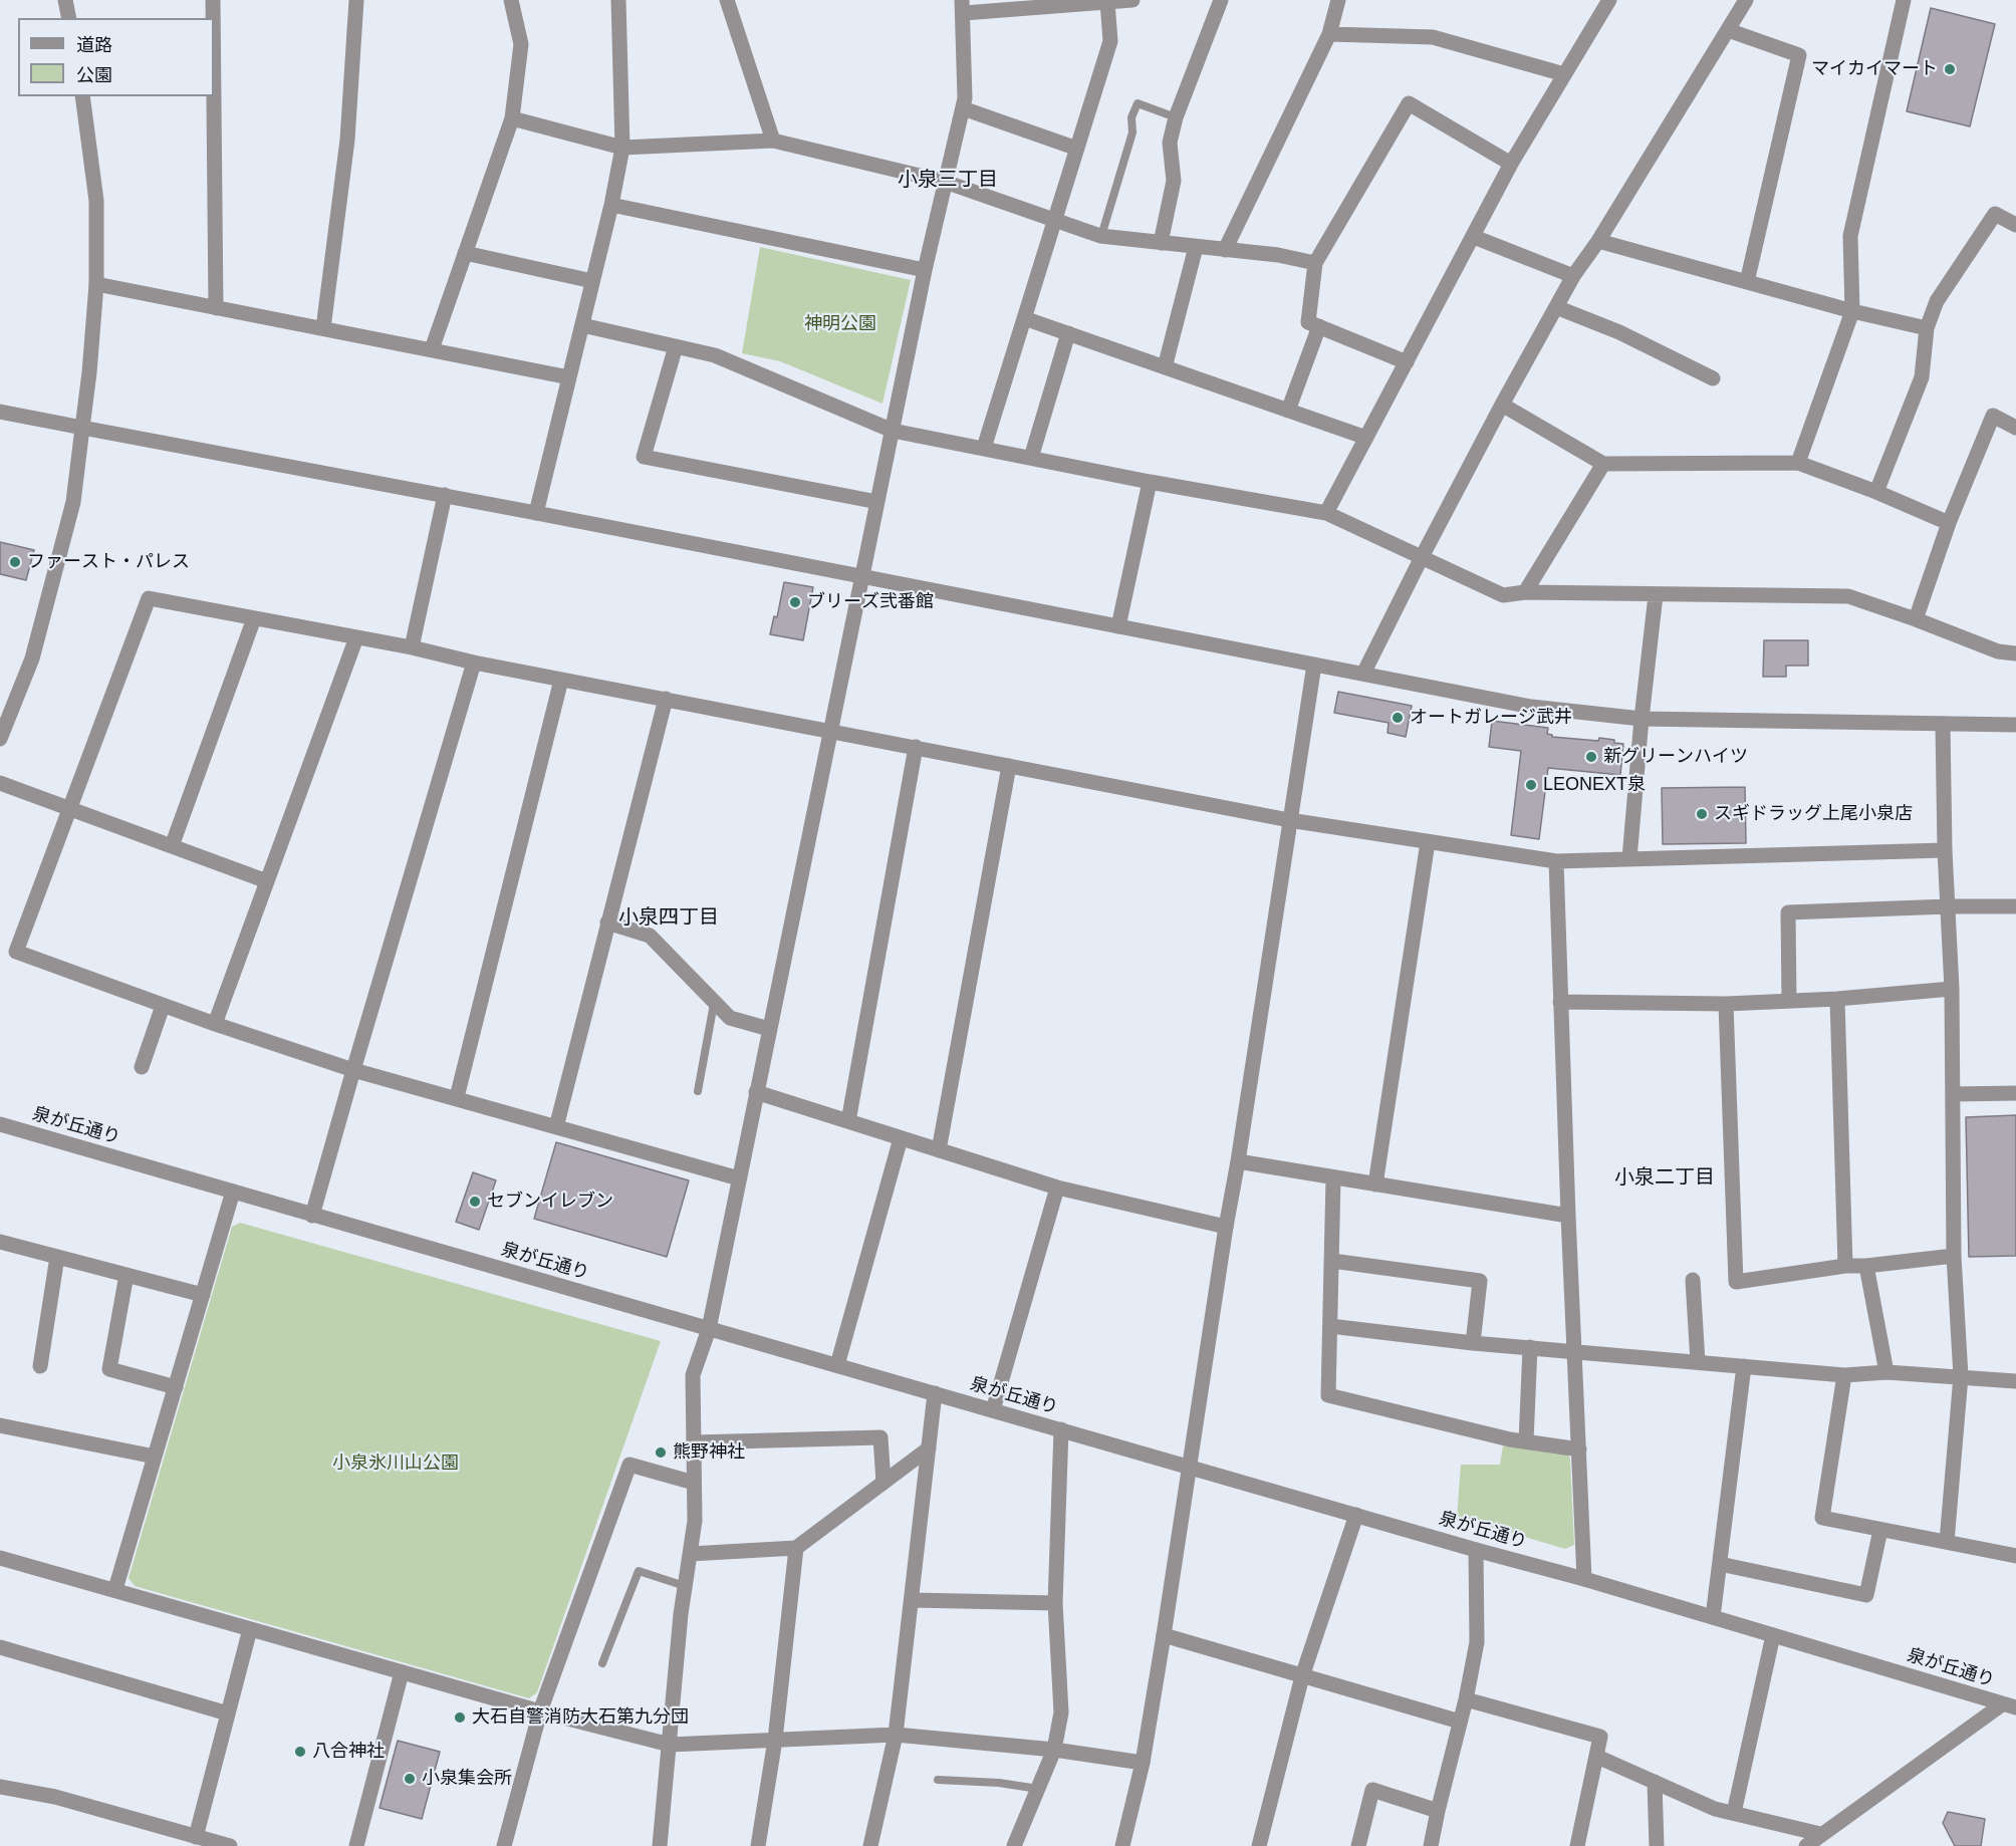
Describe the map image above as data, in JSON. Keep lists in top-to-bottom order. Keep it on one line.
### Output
{"streets":{"street":["泉が丘通り"]},"districts":["小泉三丁目","小泉四丁目","小泉二丁目"],"parks":["神明公園","小泉氷川山公園"],"places":["マイカイマート","ファースト・パレス","ブリーズ弐番館","オートガレージ武井","新グリーンハイツ","LEONEXT泉","スギドラッグ上尾小泉店","セブンイレブン","熊野神社","大石自警消防大石第九分団","八合神社","小泉集会所"],"legend":["道路","公園"]}
